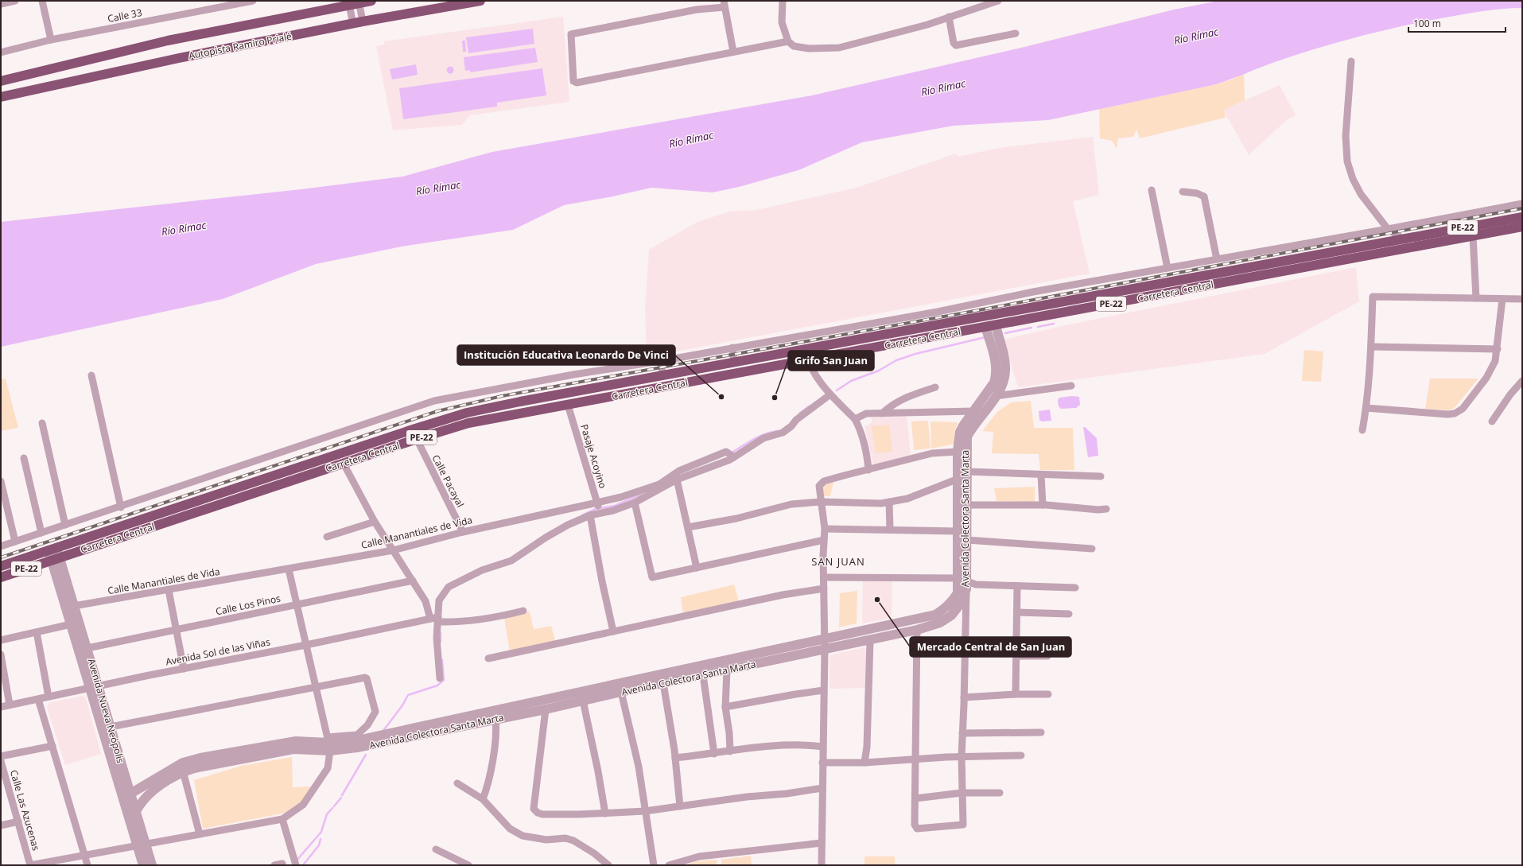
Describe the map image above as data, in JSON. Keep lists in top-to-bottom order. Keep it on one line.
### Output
{"streets":{"highway":["Autopista Ramiro Prialé","PE-22","Carretera Central"],"street":["Calle 33","Pasaje Acoyino","Calle Pacayal","Avenida Colectora Santa Marta","Calle Manantiales de Vida","Calle Los Pinos","Avenida Sol de las Viñas","Avenida Nueva Neópolis","Calle Las Azucenas"]},"crossings":[["Carretera Central","Pasaje Acoyino"],["Carretera Central","Calle Pacayal"],["Carretera Central","Avenida Colectora Santa Marta"],["Carretera Central","Avenida Nueva Neópolis"],["Pasaje Acoyino","Calle Manantiales de Vida"],["Calle Pacayal","Calle Manantiales de Vida"],["Avenida Colectora Santa Marta","Avenida Nueva Neópolis"],["Calle Manantiales de Vida","Avenida Nueva Neópolis"],["Calle Los Pinos","Avenida Nueva Neópolis"],["Avenida Sol de las Viñas","Avenida Nueva Neópolis"]],"districts":["SAN JUAN"],"water":["Río Rímac"],"places":["Institución Educativa Leonardo De Vinci","Grifo San Juan","Mercado Central de San Juan"],"scale_bar":"100 m"}
